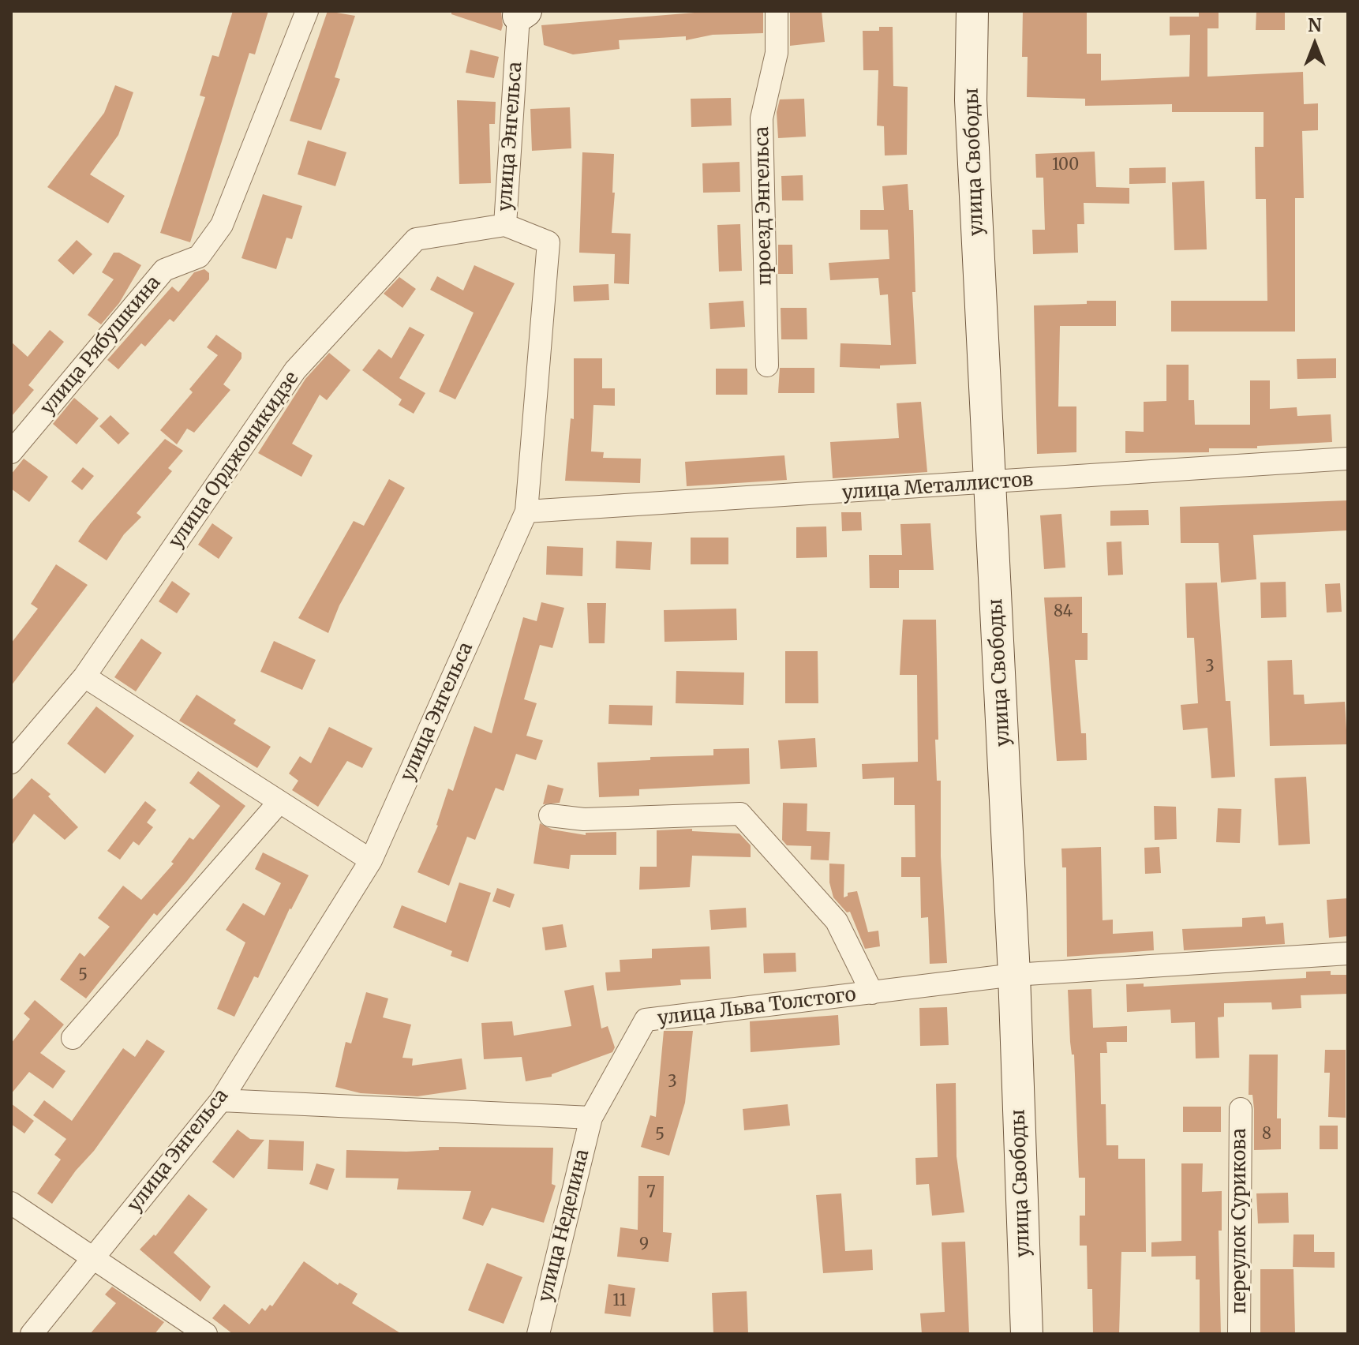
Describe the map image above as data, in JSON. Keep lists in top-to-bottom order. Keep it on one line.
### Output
{"streets":{"street":["улица Энгельса","улица Свободы","проезд Энгельса","улица Рябушкина","улица Орджоникидзе","улица Металлистов","улица Льва Толстого","переулок Сурикова","улица Неделина"]},"crossings":[["улица Энгельса","улица Орджоникидзе"],["улица Энгельса","улица Металлистов"],["улица Свободы","улица Металлистов"],["улица Свободы","улица Льва Толстого"],["улица Льва Толстого","улица Неделина"]],"house_numbers":["100","84","3","5","3","8","5","7","9","11"],"north":"top"}
